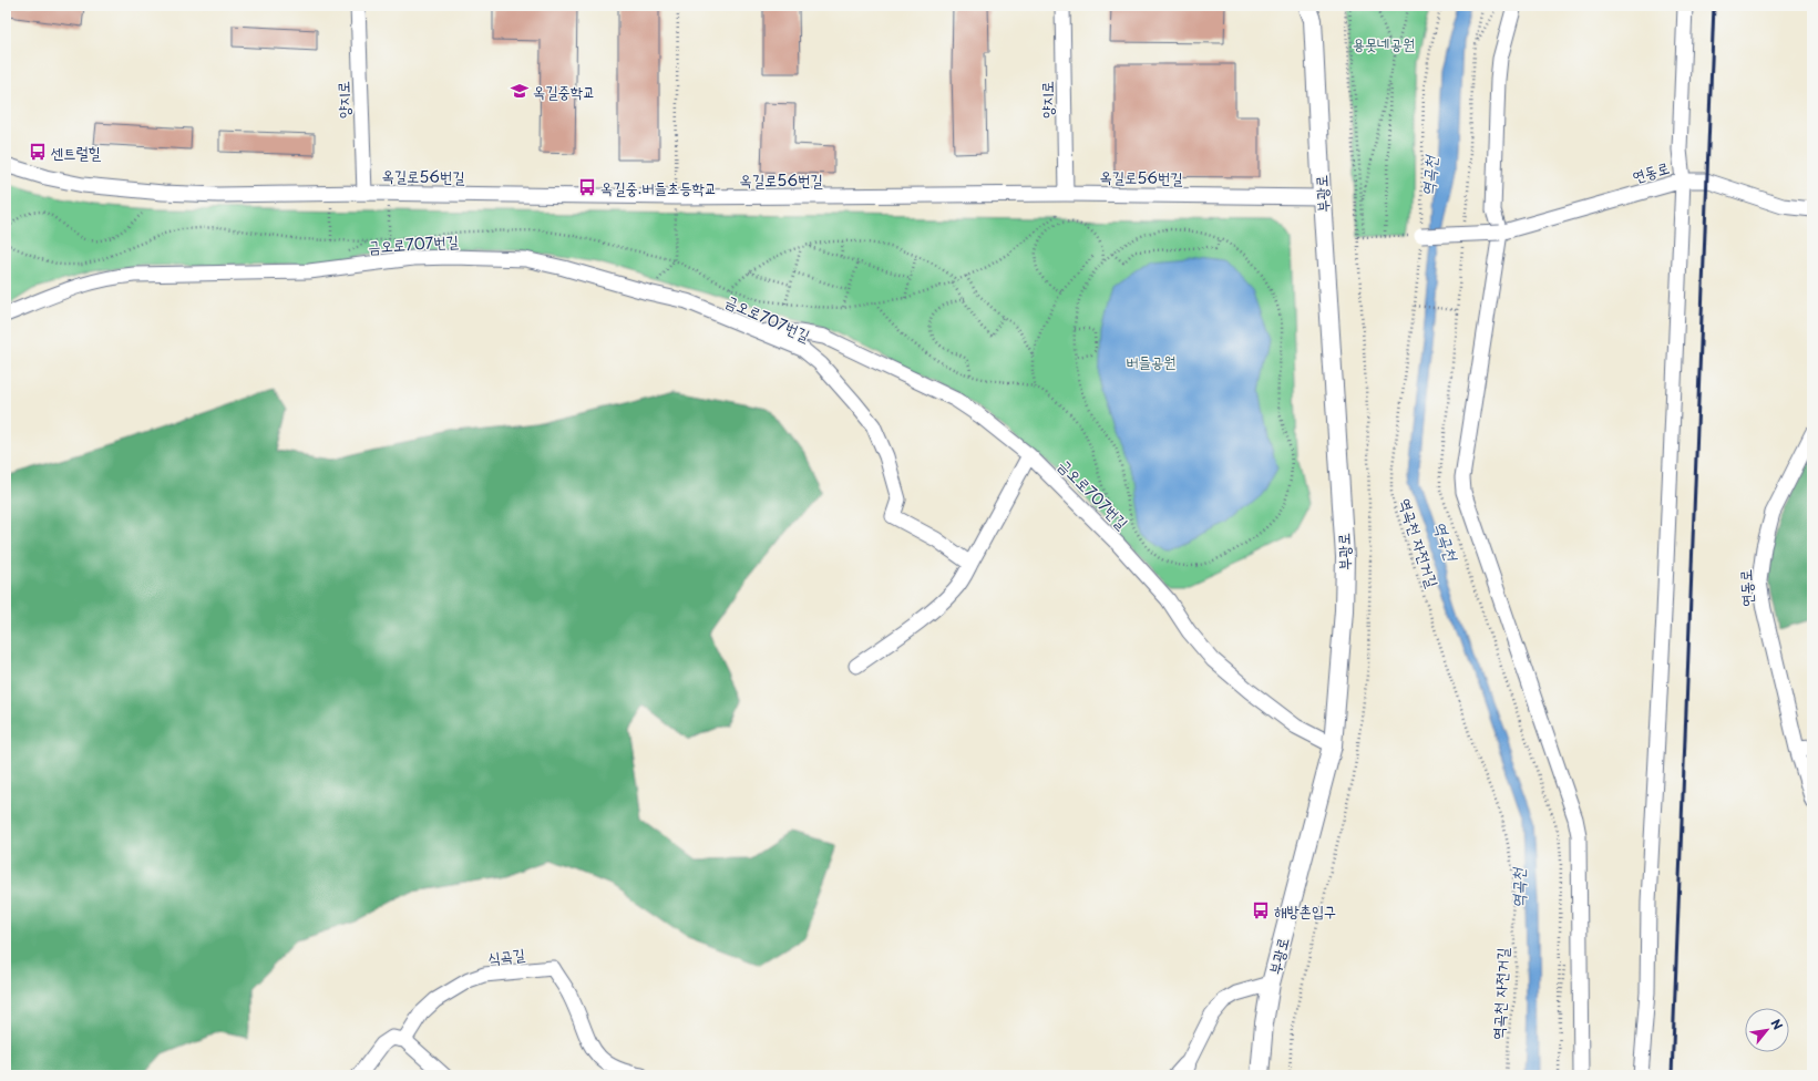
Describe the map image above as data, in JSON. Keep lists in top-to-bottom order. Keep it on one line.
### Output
{"streets":{"main road":["부광로"],"street":["양지로","연동로","옥길로56번길","금오로707번길","식곡길"],"path":["역곡천 자전거길"]},"crossings":[["양지로","옥길로56번길"],["연동로","역곡천 자전거길"],["옥길로56번길","부광로"],["부광로","금오로707번길"]],"water":["역곡천"],"parks":["용못네공원","버들공원"],"places":{"school or university":["옥길중학교"],"bus stop":["센트럴힐","옥길중.버들초등학교","해방촌입구"]},"north":"top right"}
